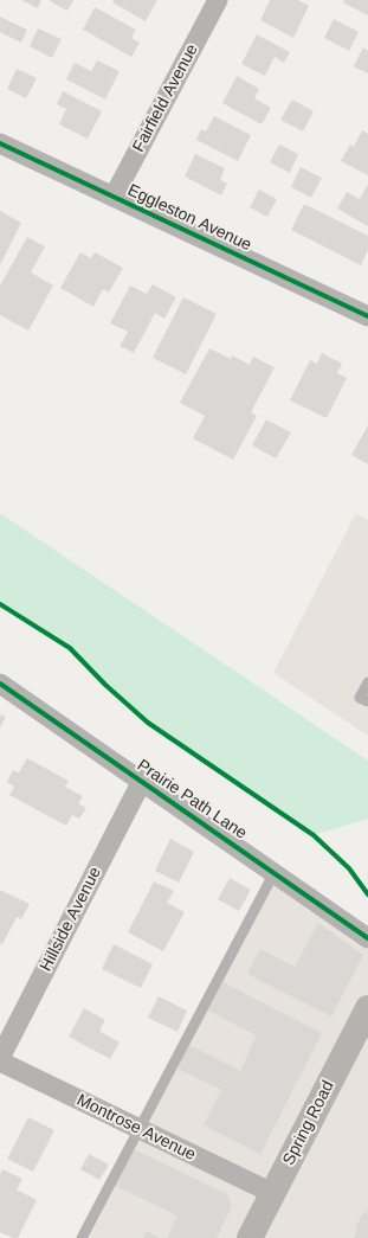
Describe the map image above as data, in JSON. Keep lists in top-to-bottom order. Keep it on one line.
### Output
{"streets":{"street":["Fairfield Avenue","Eggleston Avenue","Prairie Path Lane","Hillside Avenue","Spring Road","Montrose Avenue"]},"crossings":[["Fairfield Avenue","Eggleston Avenue"],["Prairie Path Lane","Hillside Avenue"],["Spring Road","Montrose Avenue"]]}
